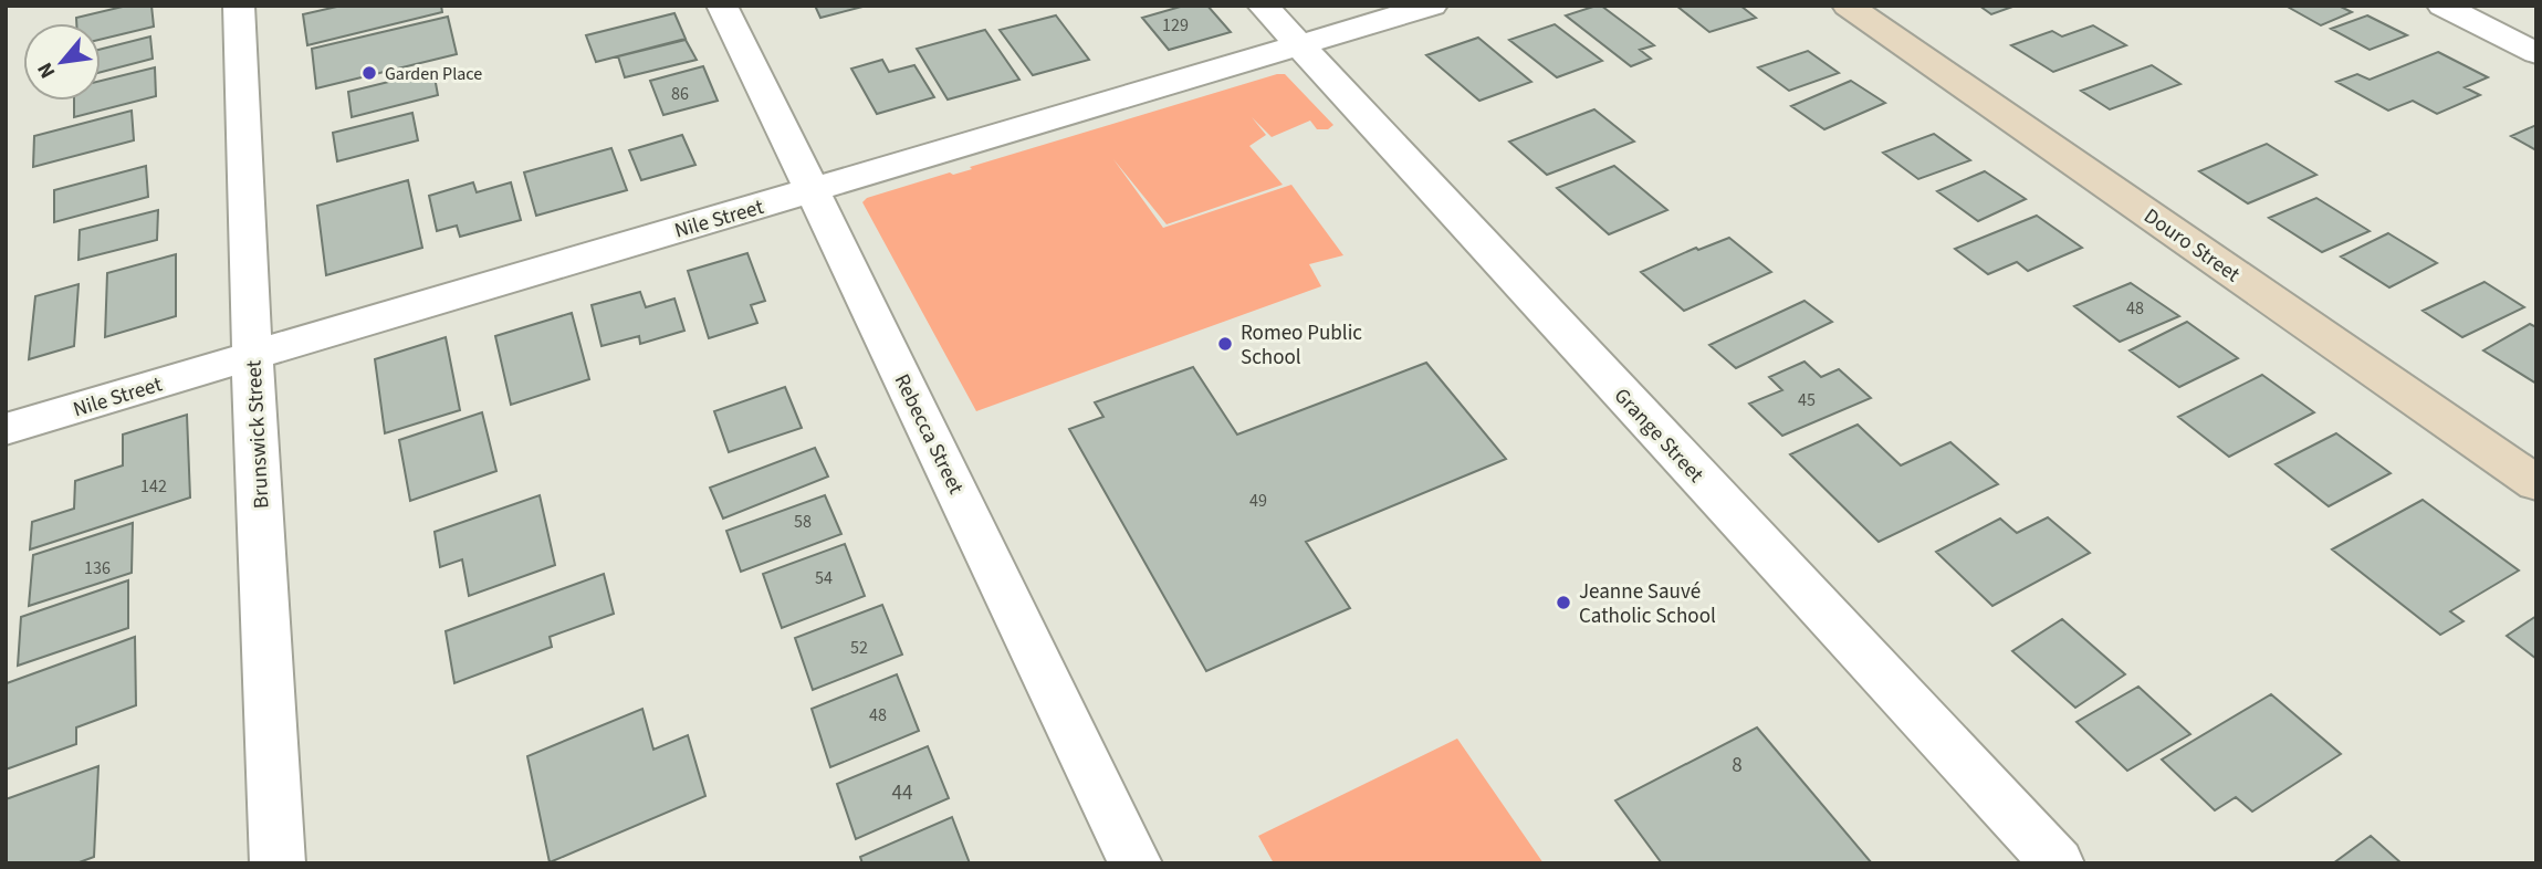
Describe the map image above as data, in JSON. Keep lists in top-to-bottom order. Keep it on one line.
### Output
{"streets":{"street":["Nile Street","Douro Street","Rebecca Street","Brunswick Street","Grange Street"]},"crossings":[["Nile Street","Rebecca Street"],["Nile Street","Brunswick Street"],["Nile Street","Grange Street"]],"places":["Garden Place","Romeo Public School","Jeanne Sauvé Catholic School"],"house_numbers":["129","86","48","45","142","49","58","136","54","52","48","8","44"],"north":"bottom left"}
